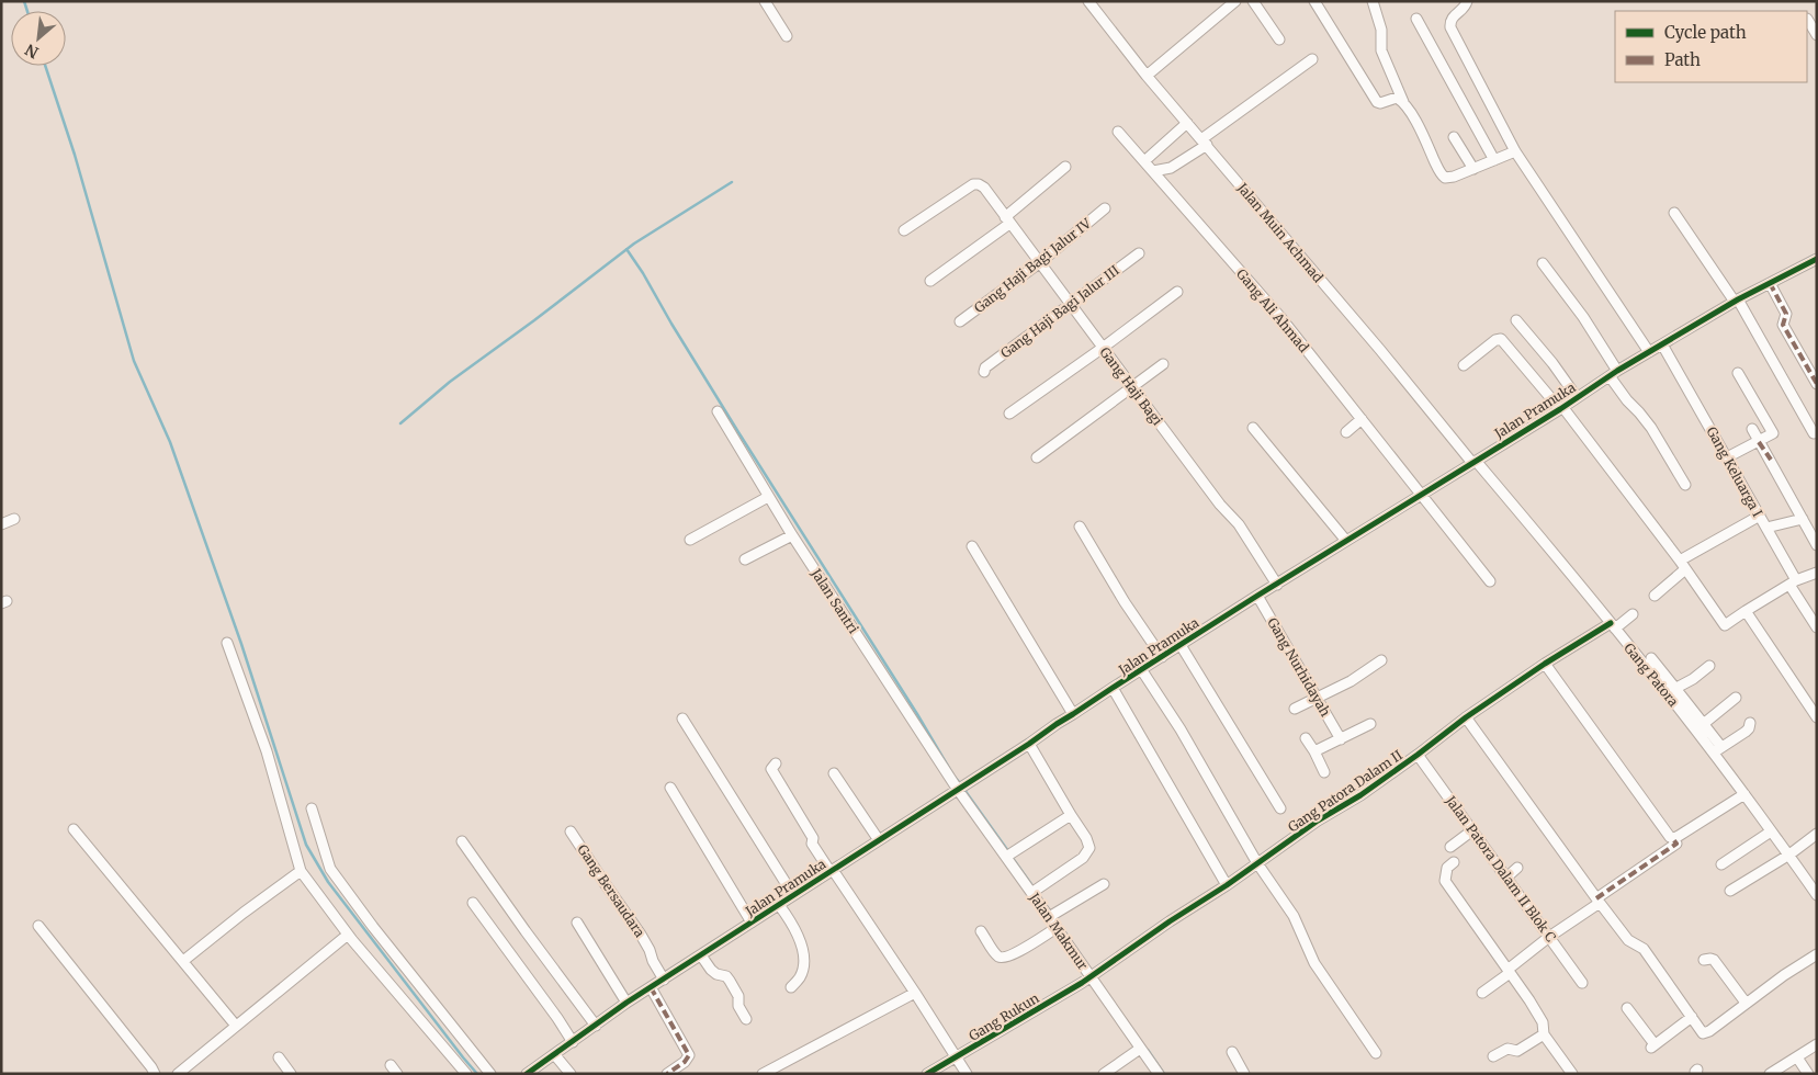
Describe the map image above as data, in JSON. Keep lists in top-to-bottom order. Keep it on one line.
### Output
{"streets":{"street":["Jalan Muin Achmad","Gang Haji Bagi Jalur IV","Gang Ali Ahmad","Gang Haji Bagi Jalur III","Gang Haji Bagi","Jalan Pramuka","Gang Keluarga I","Jalan Santri","Gang Nurhidayah","Gang Patora","Gang Patora Dalam II","Jalan Patora Dalam II Blok C","Gang Bersaudara","Jalan Makmur","Gang Rukun"]},"crossings":[["Jalan Muin Achmad","Jalan Pramuka"],["Jalan Muin Achmad","Gang Patora"],["Gang Haji Bagi Jalur IV","Gang Haji Bagi"],["Gang Ali Ahmad","Jalan Pramuka"],["Gang Haji Bagi Jalur III","Gang Haji Bagi"],["Gang Haji Bagi","Jalan Pramuka"],["Jalan Pramuka","Gang Keluarga I"],["Jalan Pramuka","Jalan Santri"],["Jalan Pramuka","Gang Nurhidayah"],["Jalan Pramuka","Gang Patora"],["Jalan Pramuka","Gang Bersaudara"],["Jalan Pramuka","Jalan Makmur"],["Jalan Santri","Jalan Makmur"],["Gang Patora","Gang Patora Dalam II"],["Gang Patora Dalam II","Jalan Patora Dalam II Blok C"],["Gang Patora Dalam II","Jalan Makmur"],["Gang Patora Dalam II","Gang Rukun"],["Jalan Makmur","Gang Rukun"]],"legend":["Cycle path","Path"],"north":"bottom left"}
